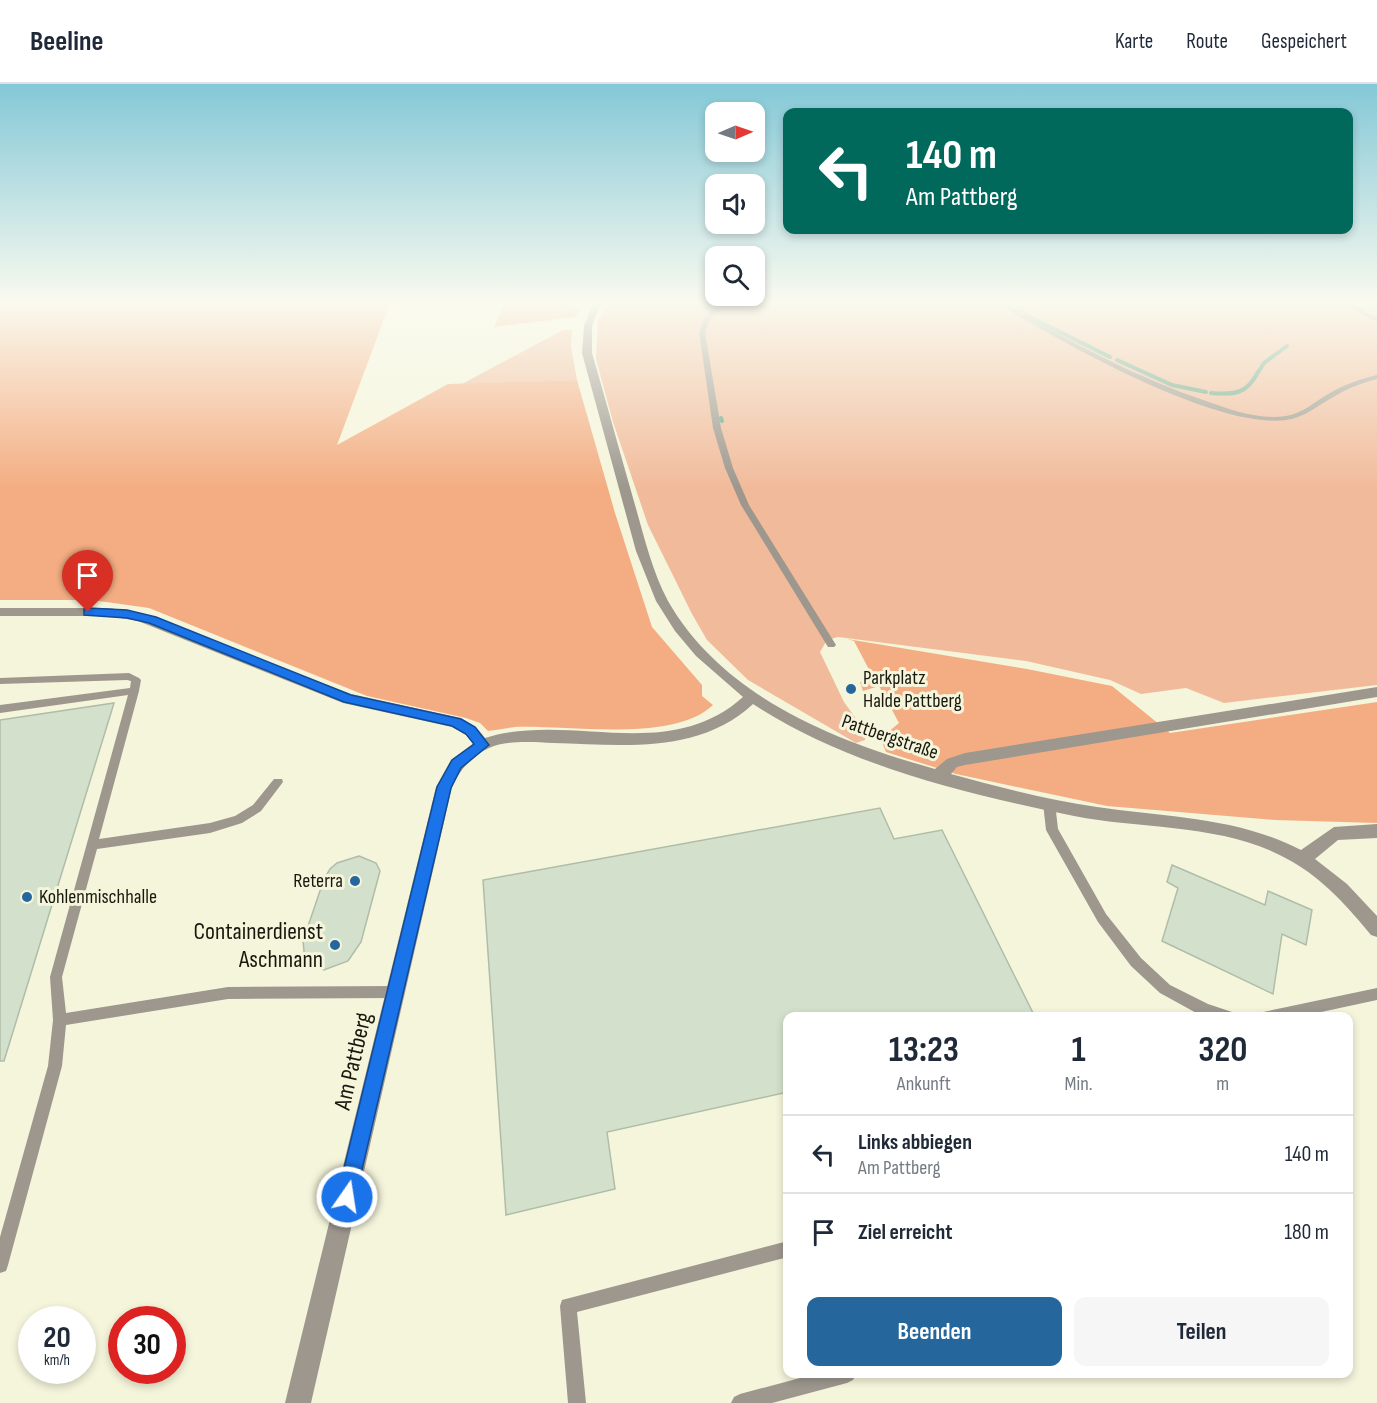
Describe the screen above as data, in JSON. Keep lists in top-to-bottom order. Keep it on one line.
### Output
{"streets":{"street":["Pattbergstraße","Am Pattberg"]},"crossings":[["Pattbergstraße","Am Pattberg"]],"places":["Parkplatz Halde Pattberg","Reterra","Kohlenmischhalle","Containerdienst Aschmann"],"north":"right","page":{"header":"Beeline","nav":["Karte","Route","Gespeichert"],"turn":["140 m","Am Pattberg"],"eta":["13:23","Ankunft","1","Min.","320","m"],"list":[{"name":"Links abbiegen","note":"Am Pattberg","value":"140 m"},{"name":"Ziel erreicht","value":"180 m"}],"buttons":["Beenden","Teilen"],"speed":"20 km/h","limit":"30"}}
